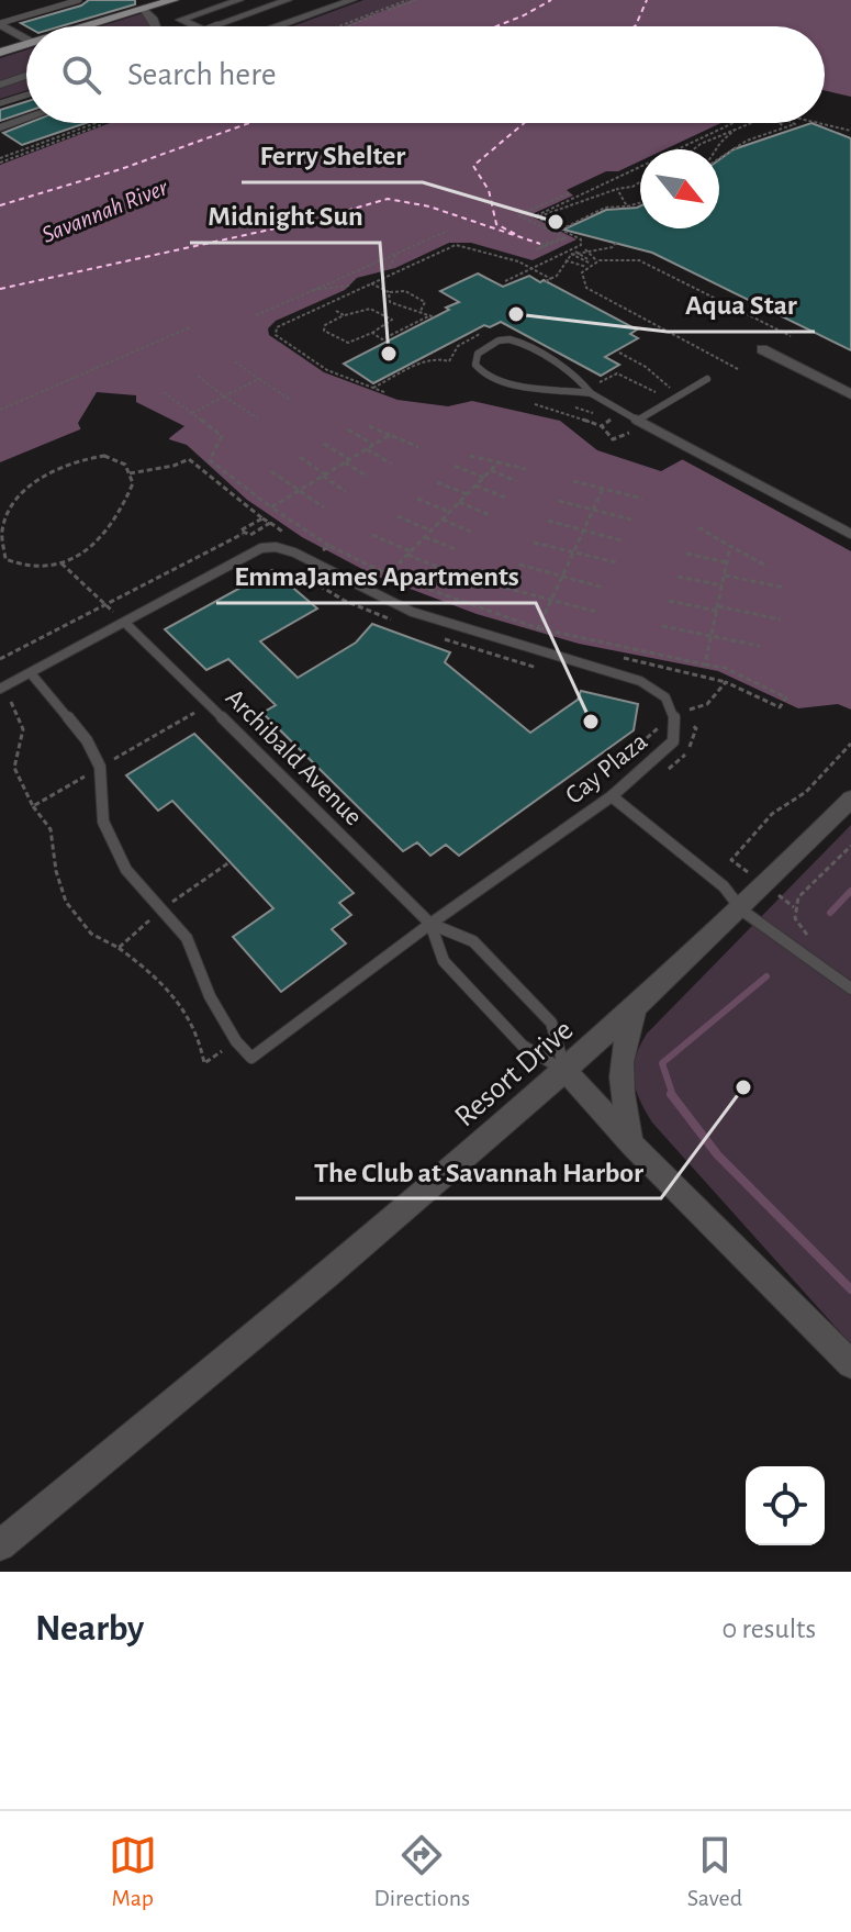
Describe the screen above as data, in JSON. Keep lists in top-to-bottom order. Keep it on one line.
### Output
{"streets":{"street":["Resort Drive"],"lane":["Archibald Avenue","Cay Plaza"]},"crossings":[["Archibald Avenue","Cay Plaza"],["Archibald Avenue","Resort Drive"]],"water":["Savannah River"],"places":["Ferry Shelter","Aqua Star","Midnight Sun","EmmaJames Apartments","The Club at Savannah Harbor"],"north":"bottom right","page":{"search":"Search here","heading":["Nearby","0 results"],"nav":["Map","Directions","Saved"]}}
